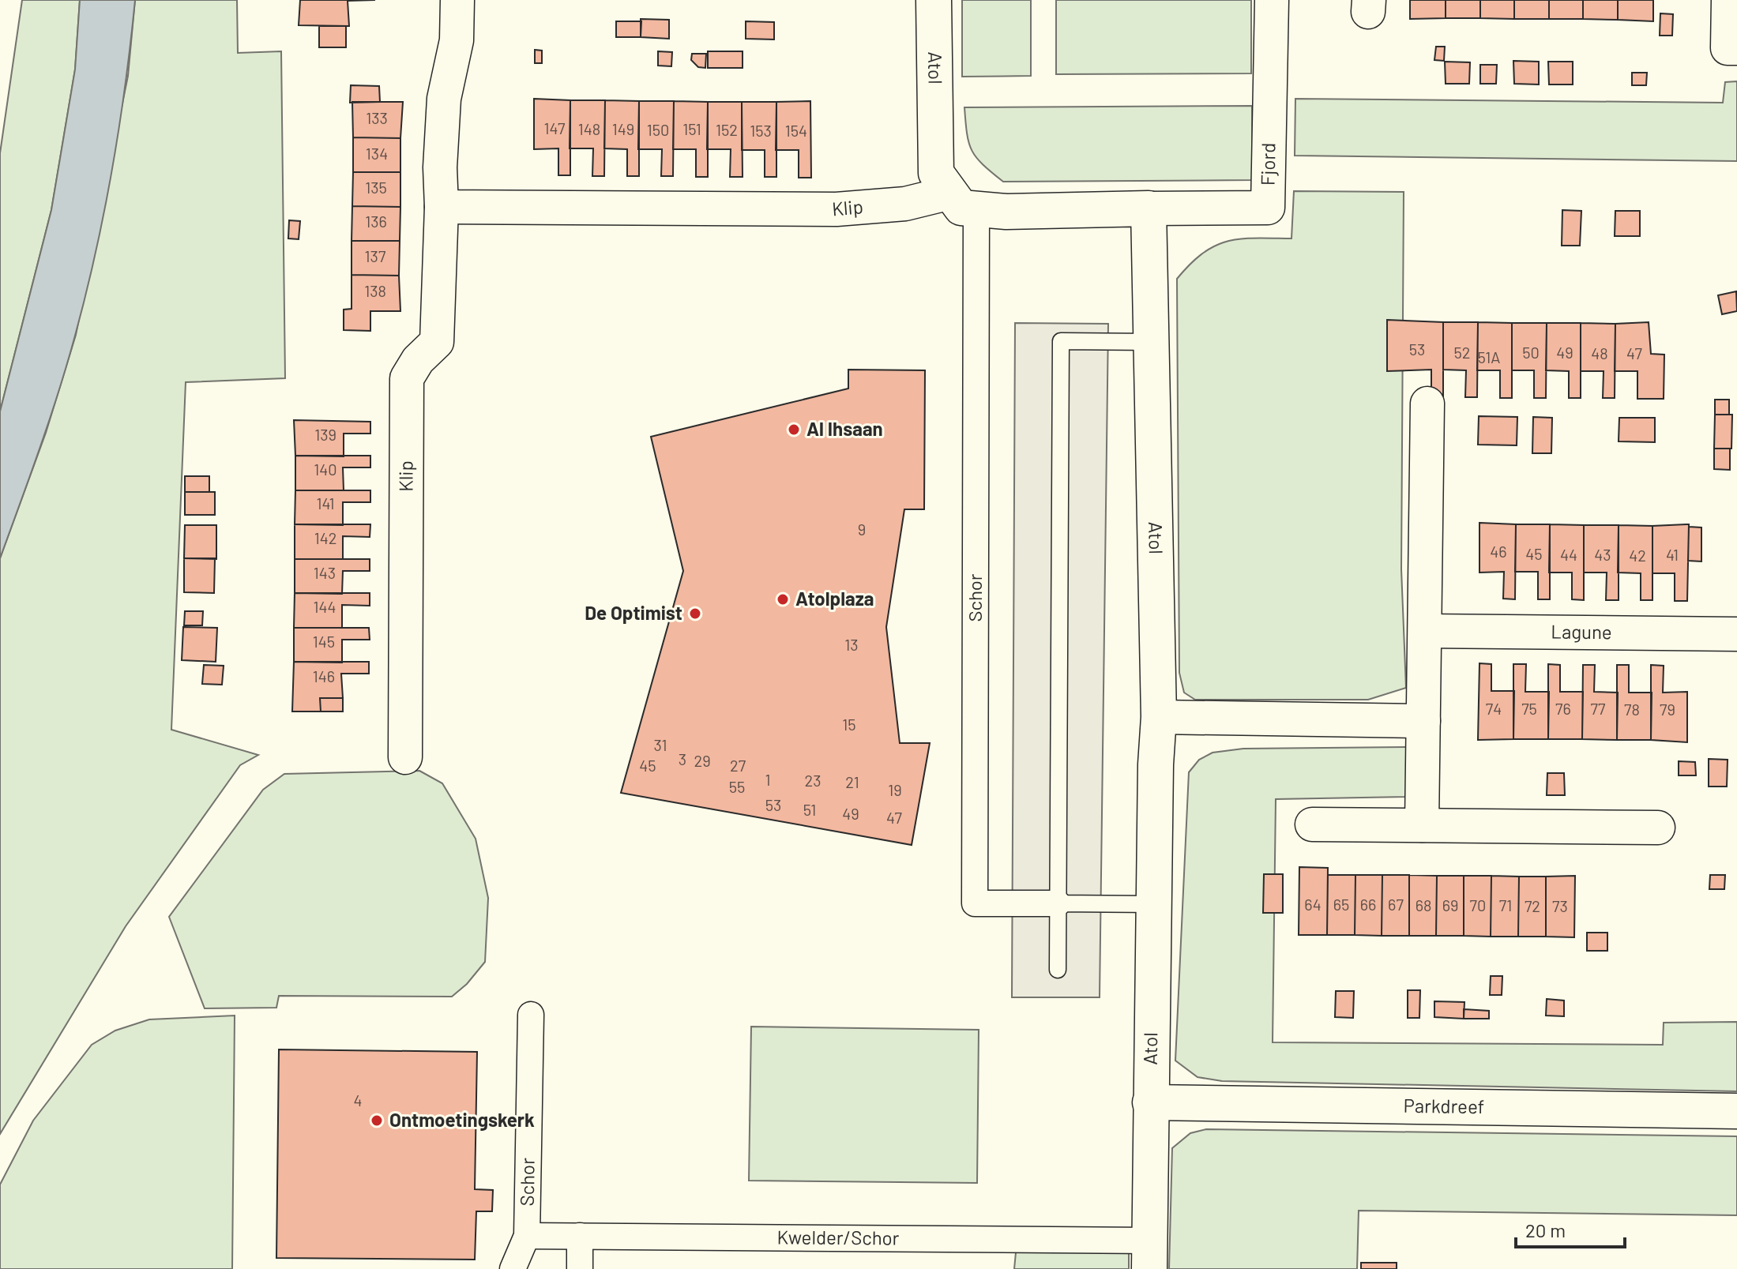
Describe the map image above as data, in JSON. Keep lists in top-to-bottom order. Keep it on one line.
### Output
{"streets":{"street":["Atol","Fjord","Klip","Schor","Lagune","Parkdreef","Kwelder/Schor"]},"crossings":[["Atol","Fjord"],["Atol","Klip"],["Atol","Schor"],["Atol","Parkdreef"],["Atol","Kwelder/Schor"],["Klip","Schor"],["Schor","Kwelder/Schor"]],"places":["Al Ihsaan","Atolplaza","De Optimist","Ontmoetingskerk"],"house_numbers":["133","147","148","149","151","150","152","153","154","134","135","136","137","138","53","52","50","49","48","47","51A","139","140","141","9","142","46","45","44","43","41","42","143","144","145","13","146","74","75","76","77","78","79","15","31","3","29","45","27","1","23","21","55","19","53","51","49","47","64","65","66","67","68","69","70","71","72","73","4"],"scale_bar":"20 m"}
